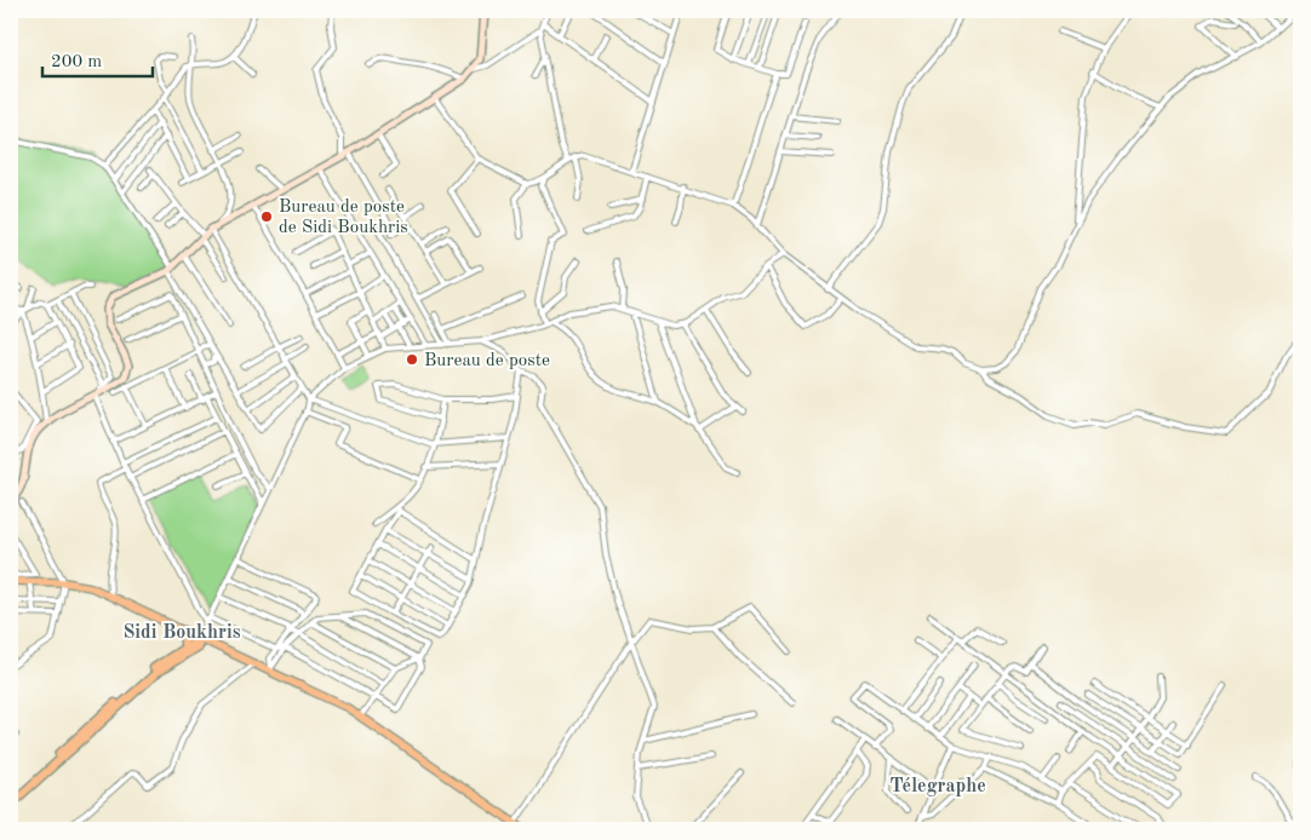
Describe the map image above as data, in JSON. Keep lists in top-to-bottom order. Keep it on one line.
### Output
{"districts":["Sidi Boukhris","Télegraphe"],"places":["Bureau de poste de Sidi Boukhris","Bureau de poste"],"scale_bar":"200 m"}
